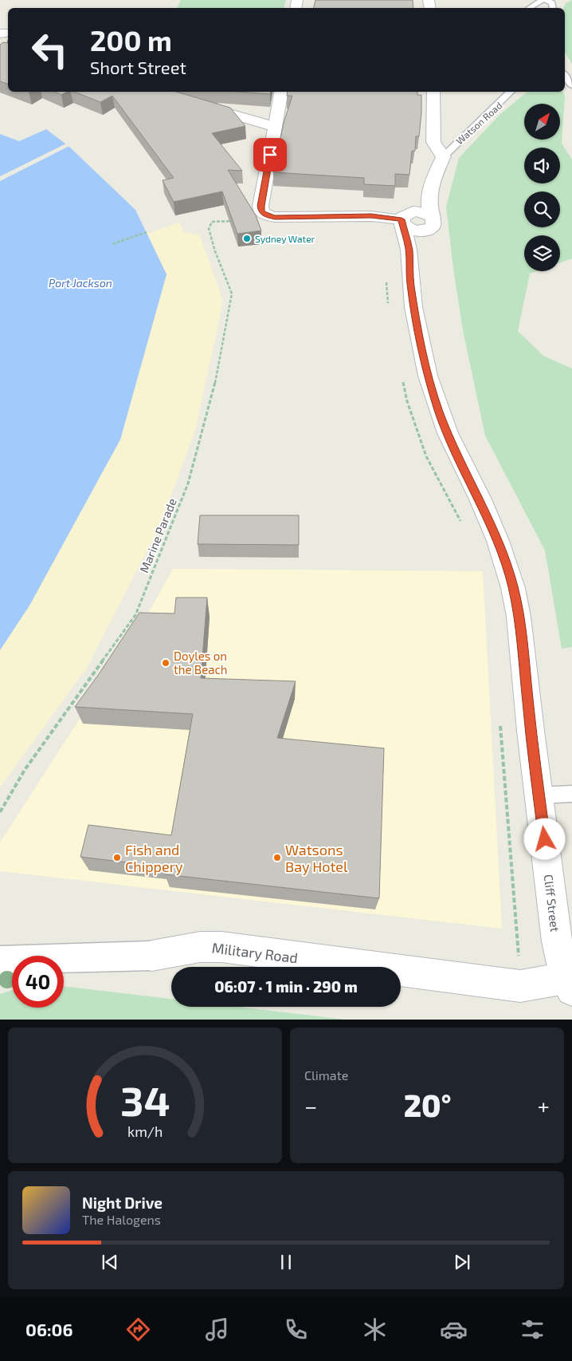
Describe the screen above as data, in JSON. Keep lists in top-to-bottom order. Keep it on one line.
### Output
{"streets":{"street":["Cliff Street","Military Road"],"lane":["Watson Road"],"path":["Marine Parade"]},"crossings":[["Watson Road","Cliff Street"],["Cliff Street","Military Road"]],"water":["Port Jackson"],"places":["Sydney Water","Doyles on the Beach","Fish and Chippery","Watsons Bay Hotel"],"north":"top right","page":{"turn":["200 m","Short Street"],"limit":"40","trip":"06:07 · 1 min · 290 m","tile":"Climate","heat":["−","20°","+"],"song":["Night Drive","The Halogens"],"tabs":"06:06","gauge":["34","km/h"]}}
